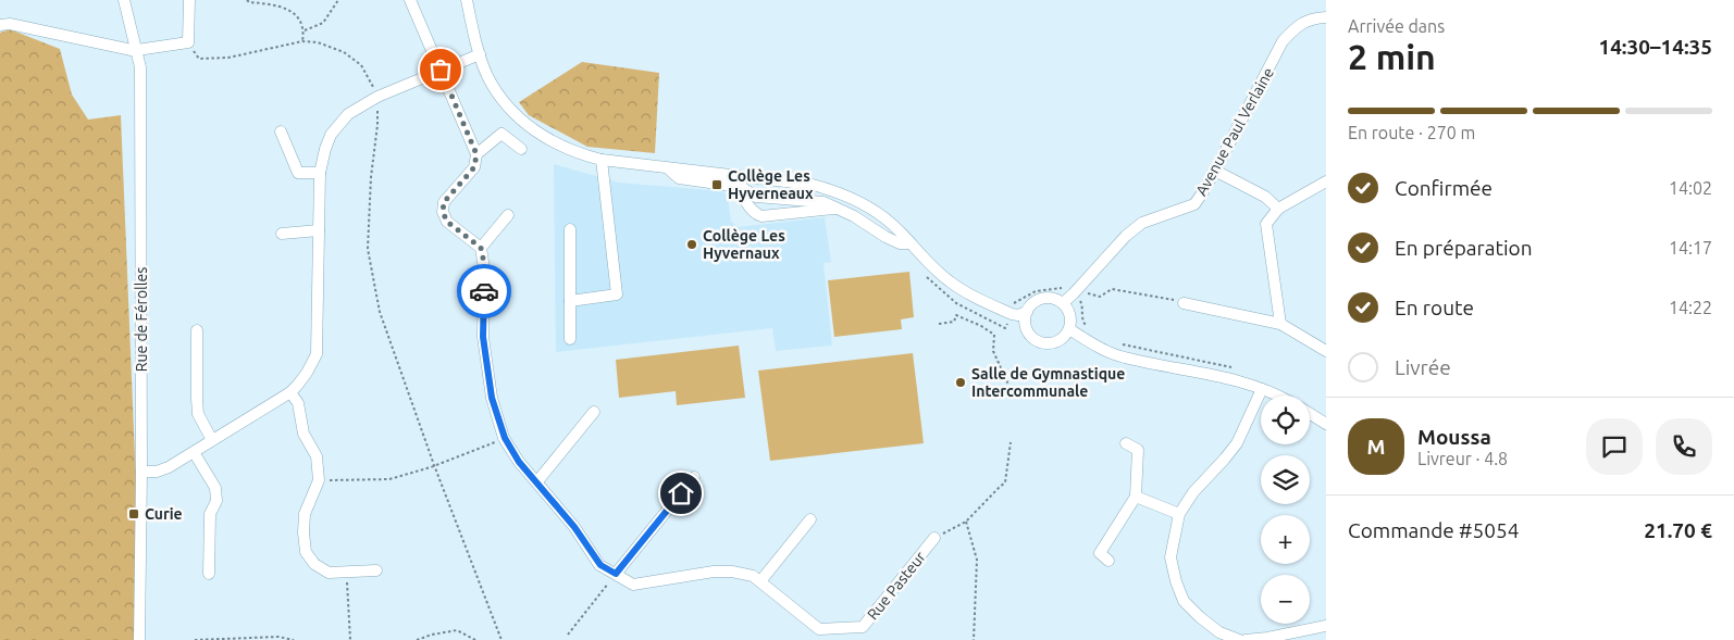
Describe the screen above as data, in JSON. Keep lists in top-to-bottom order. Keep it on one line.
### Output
{"streets":{"street":["Avenue Paul Verlaine","Rue de Férolles","Rue Pasteur"]},"places":{"transit":["Collège Les Hyverneaux","Curie"],"other":["Collège Les Hyvernaux","Salle de Gymnastique Intercommunale"]},"page":{"heading":["2 min","Arrivée dans","14:30–14:35"],"panel":["Moussa","Livreur · 4.8","Commande #5054","21.70 €"],"bar":"En route · 270 m","list":[["Confirmée","14:02"],["En préparation","14:17"],["En route","14:22"],"Livrée"],"map_buttons":["+","−"],"round":"M"}}
